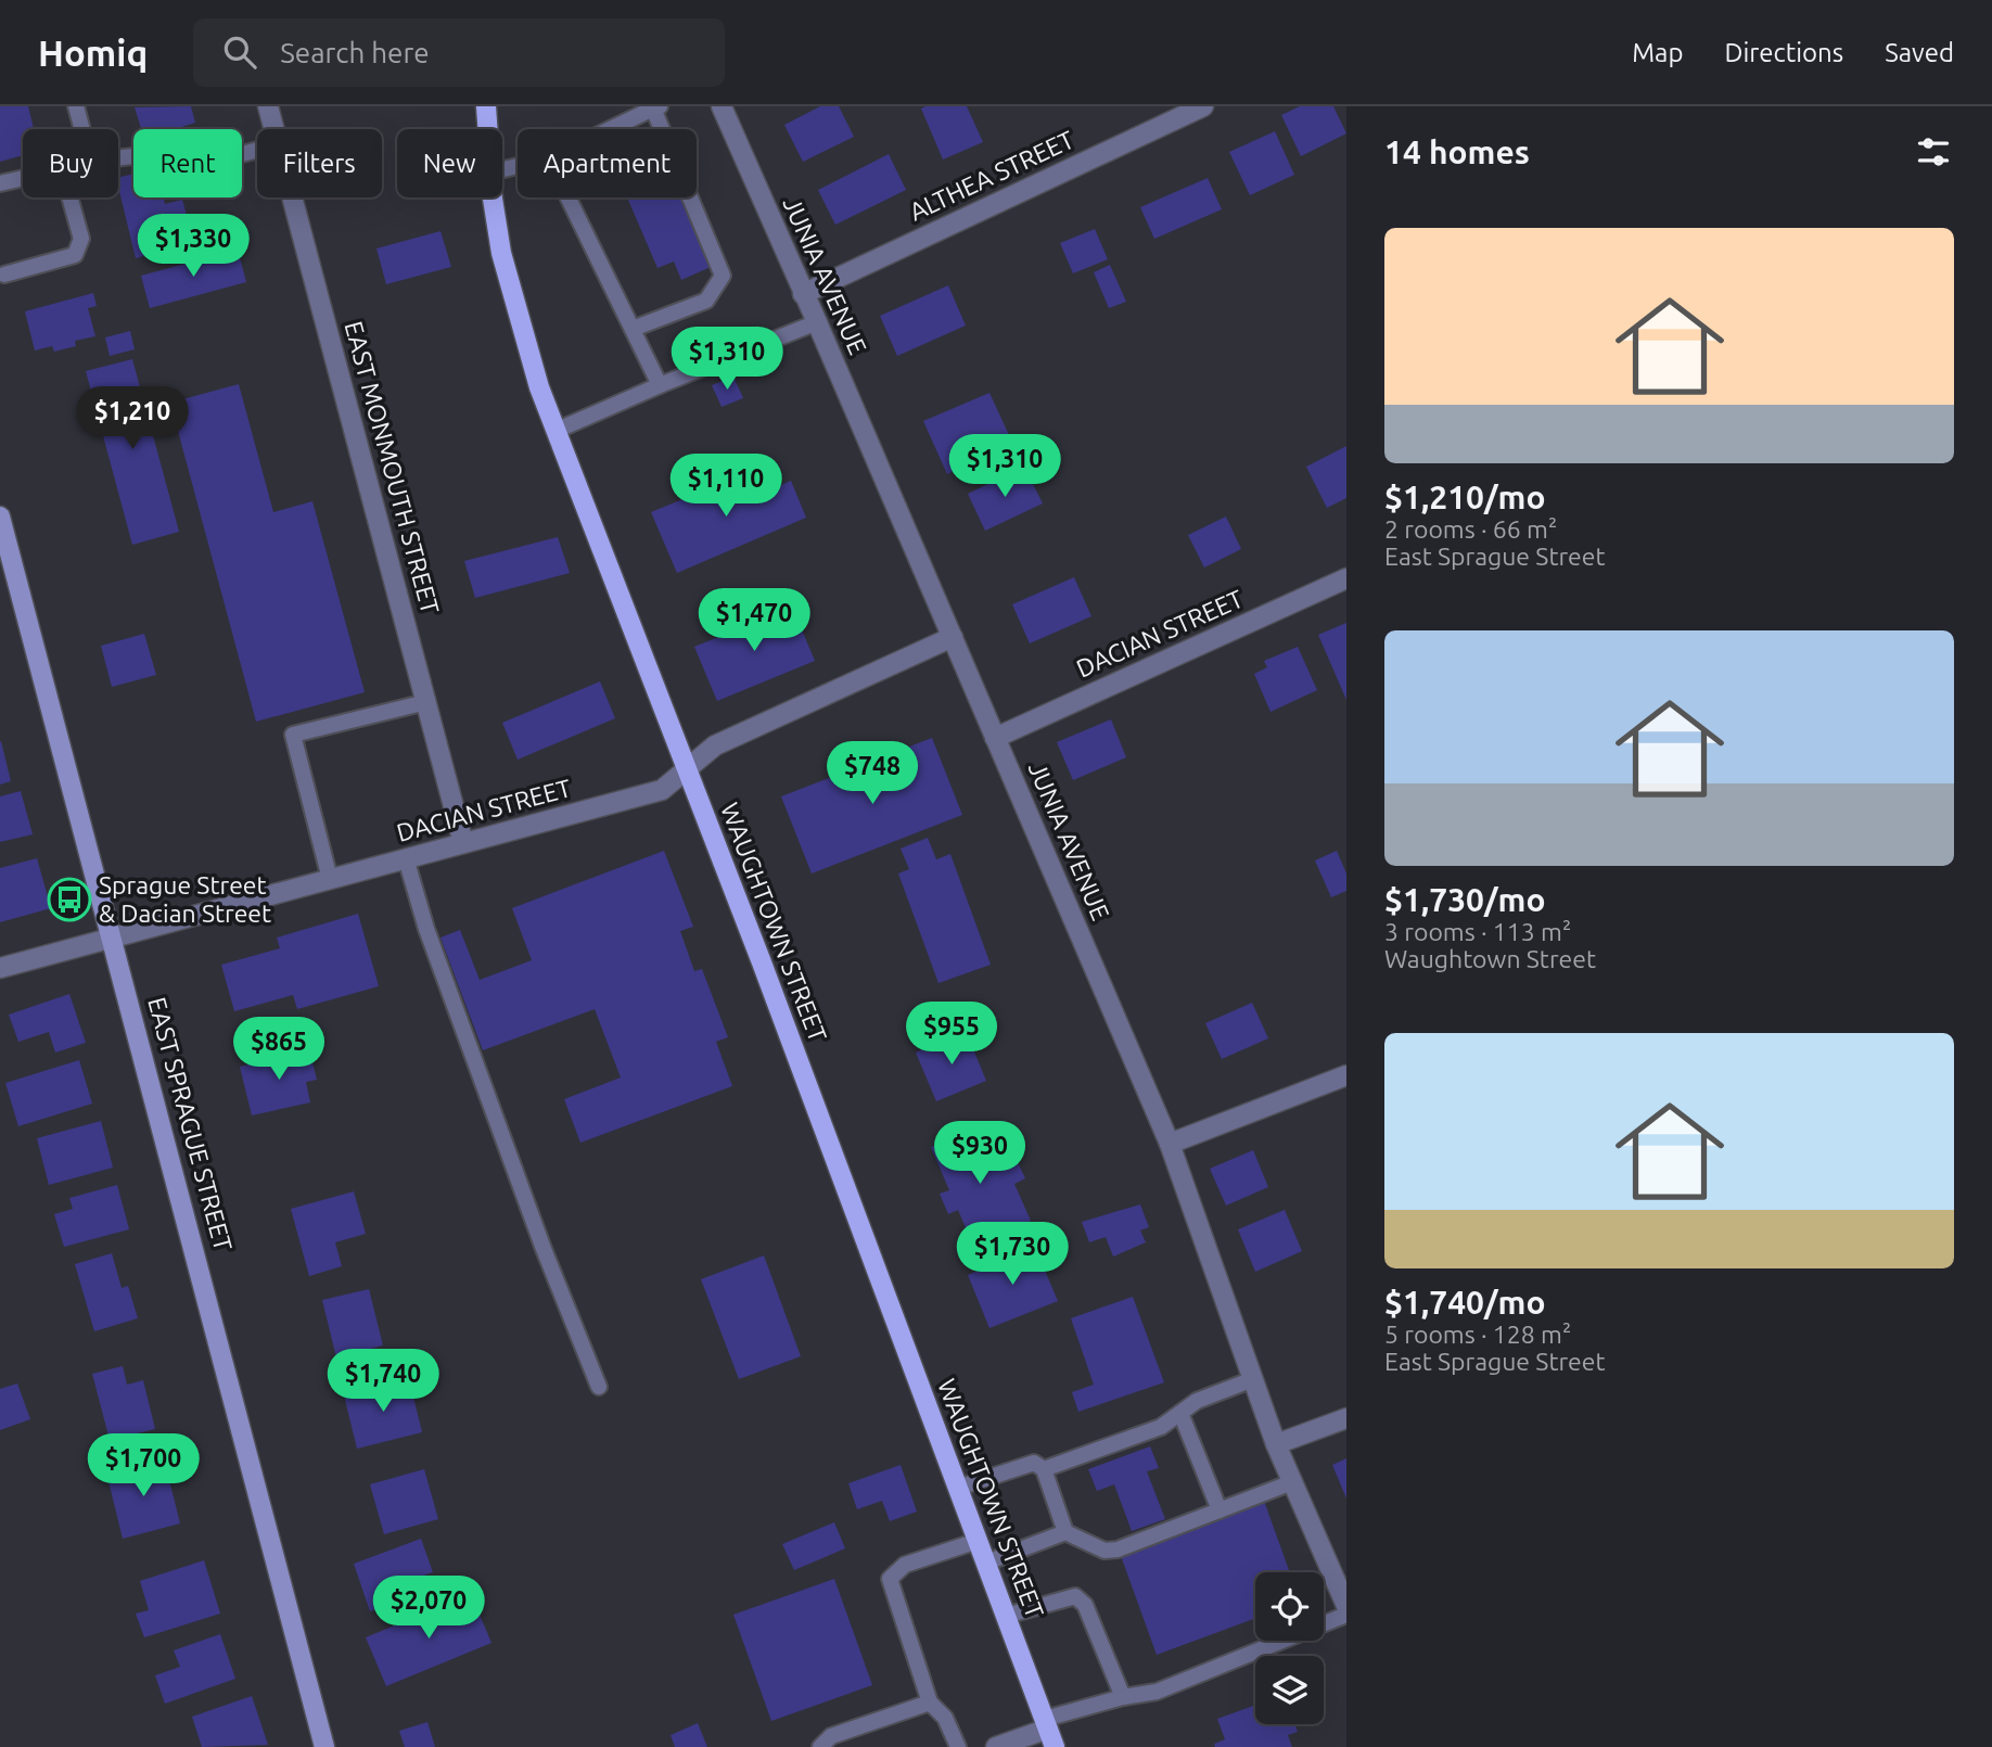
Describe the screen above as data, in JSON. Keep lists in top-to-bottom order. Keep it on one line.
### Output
{"streets":{"main road":["WAUGHTOWN STREET"],"street":["ALTHEA STREET","JUNIA AVENUE","EAST MONMOUTH STREET","DACIAN STREET","EAST SPRAGUE STREET"]},"crossings":[["ALTHEA STREET","JUNIA AVENUE"],["JUNIA AVENUE","DACIAN STREET"],["EAST MONMOUTH STREET","DACIAN STREET"],["DACIAN STREET","WAUGHTOWN STREET"],["DACIAN STREET","EAST SPRAGUE STREET"]],"places":{"bus stop":["Sprague Street & Dacian Street"]},"page":{"header":"Homiq","search":"Search here","nav":["Map","Directions","Saved"],"heading":"14 homes","chip":["Buy","Rent","Filters","New","Apartment"],"list":[{"name":"$1,210/mo","note":"2 rooms · 66 m² · East Sprague Street"},{"name":"$1,730/mo","note":"3 rooms · 113 m² · Waughtown Street"},{"name":"$1,740/mo","note":"5 rooms · 128 m² · East Sprague Street"}],"price":["$1,330","$1,310","$1,210","$1,310","$1,110","$1,470","$748","$955","$865","$930","$1,730","$1,740","$1,700","$2,070"]}}
